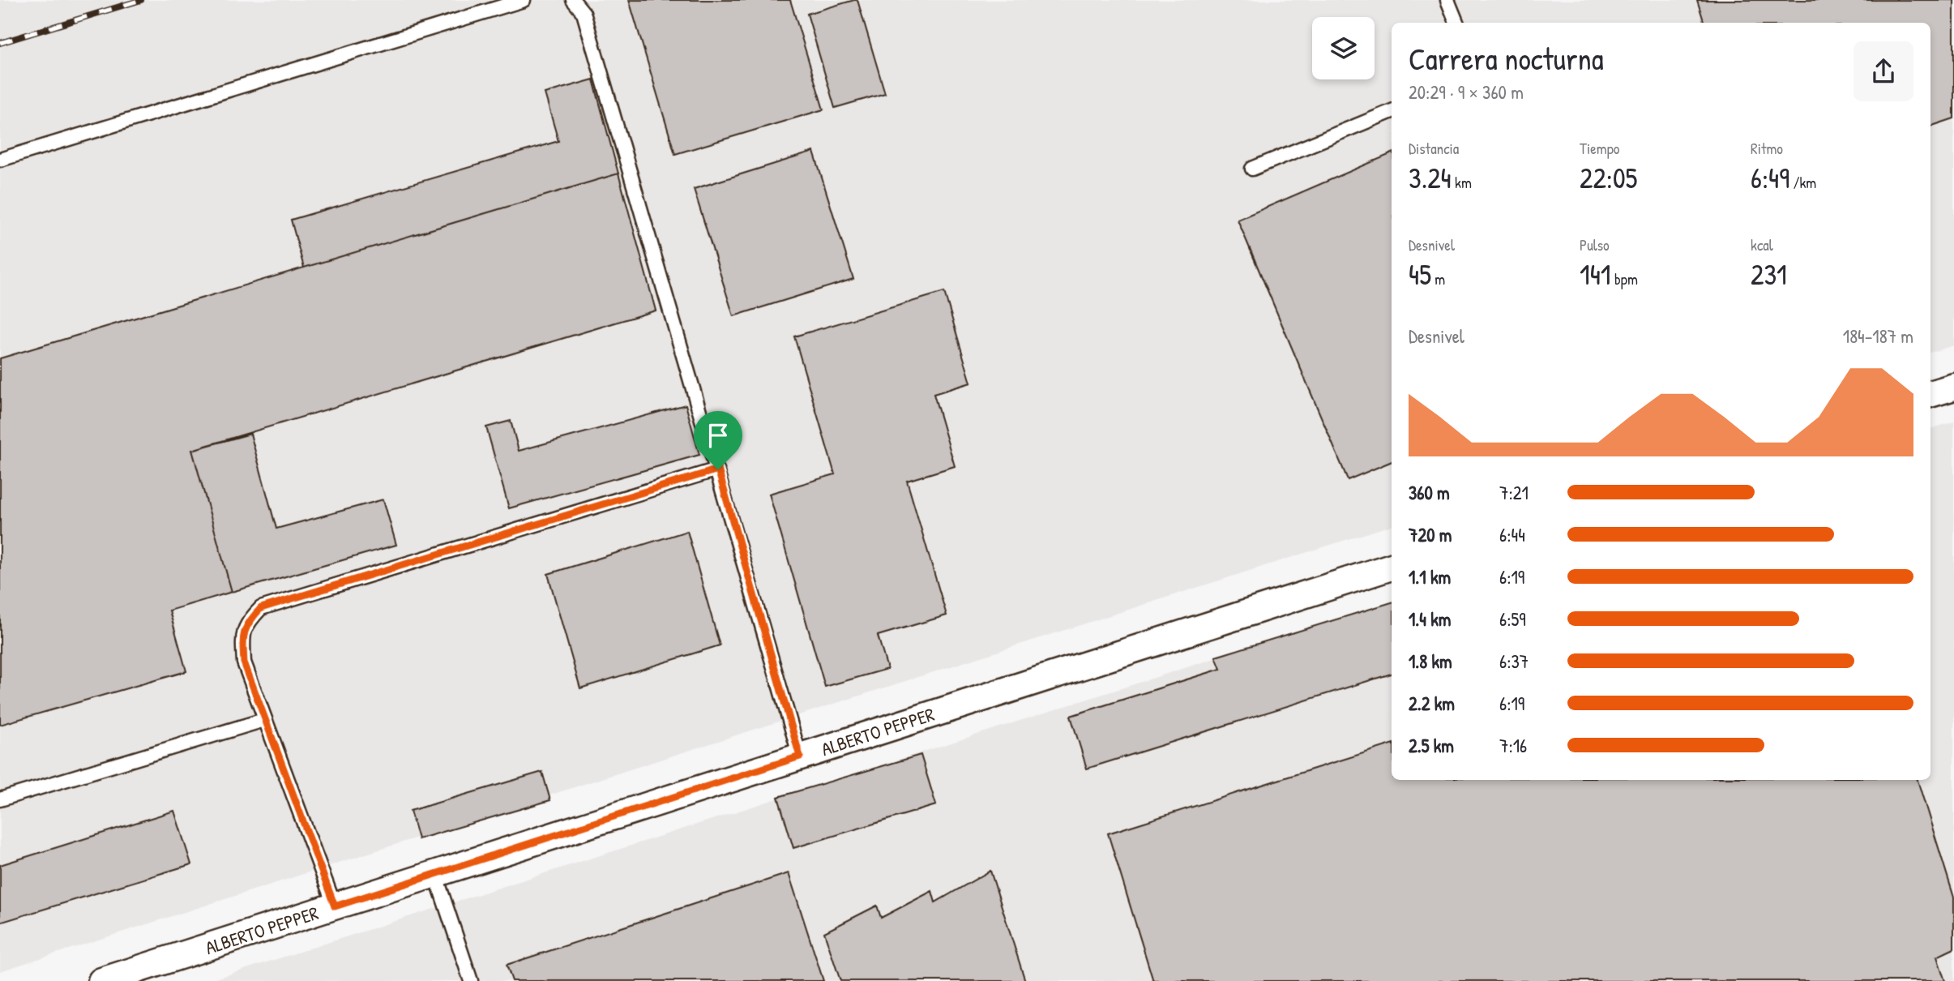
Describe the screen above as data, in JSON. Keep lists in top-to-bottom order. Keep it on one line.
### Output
{"streets":{"street":["ALBERTO PEPPER"]},"page":{"heading":["Carrera nocturna","20:29 · 9 × 360 m"],"stats":[["Distancia","3.24 km"],["Tiempo","22:05"],["Ritmo","6:49 /km"],["Desnivel","45 m"],["Pulso","141 bpm"],["kcal","231"]],"chart":["Desnivel","184–187 m"],"list":[{"name":"360 m","note":"7:21"},{"name":"720 m","note":"6:44"},{"name":"1.1 km","note":"6:19"},{"name":"1.4 km","note":"6:59"},{"name":"1.8 km","note":"6:37"},{"name":"2.2 km","note":"6:19"},{"name":"2.5 km","note":"7:16"}]}}
